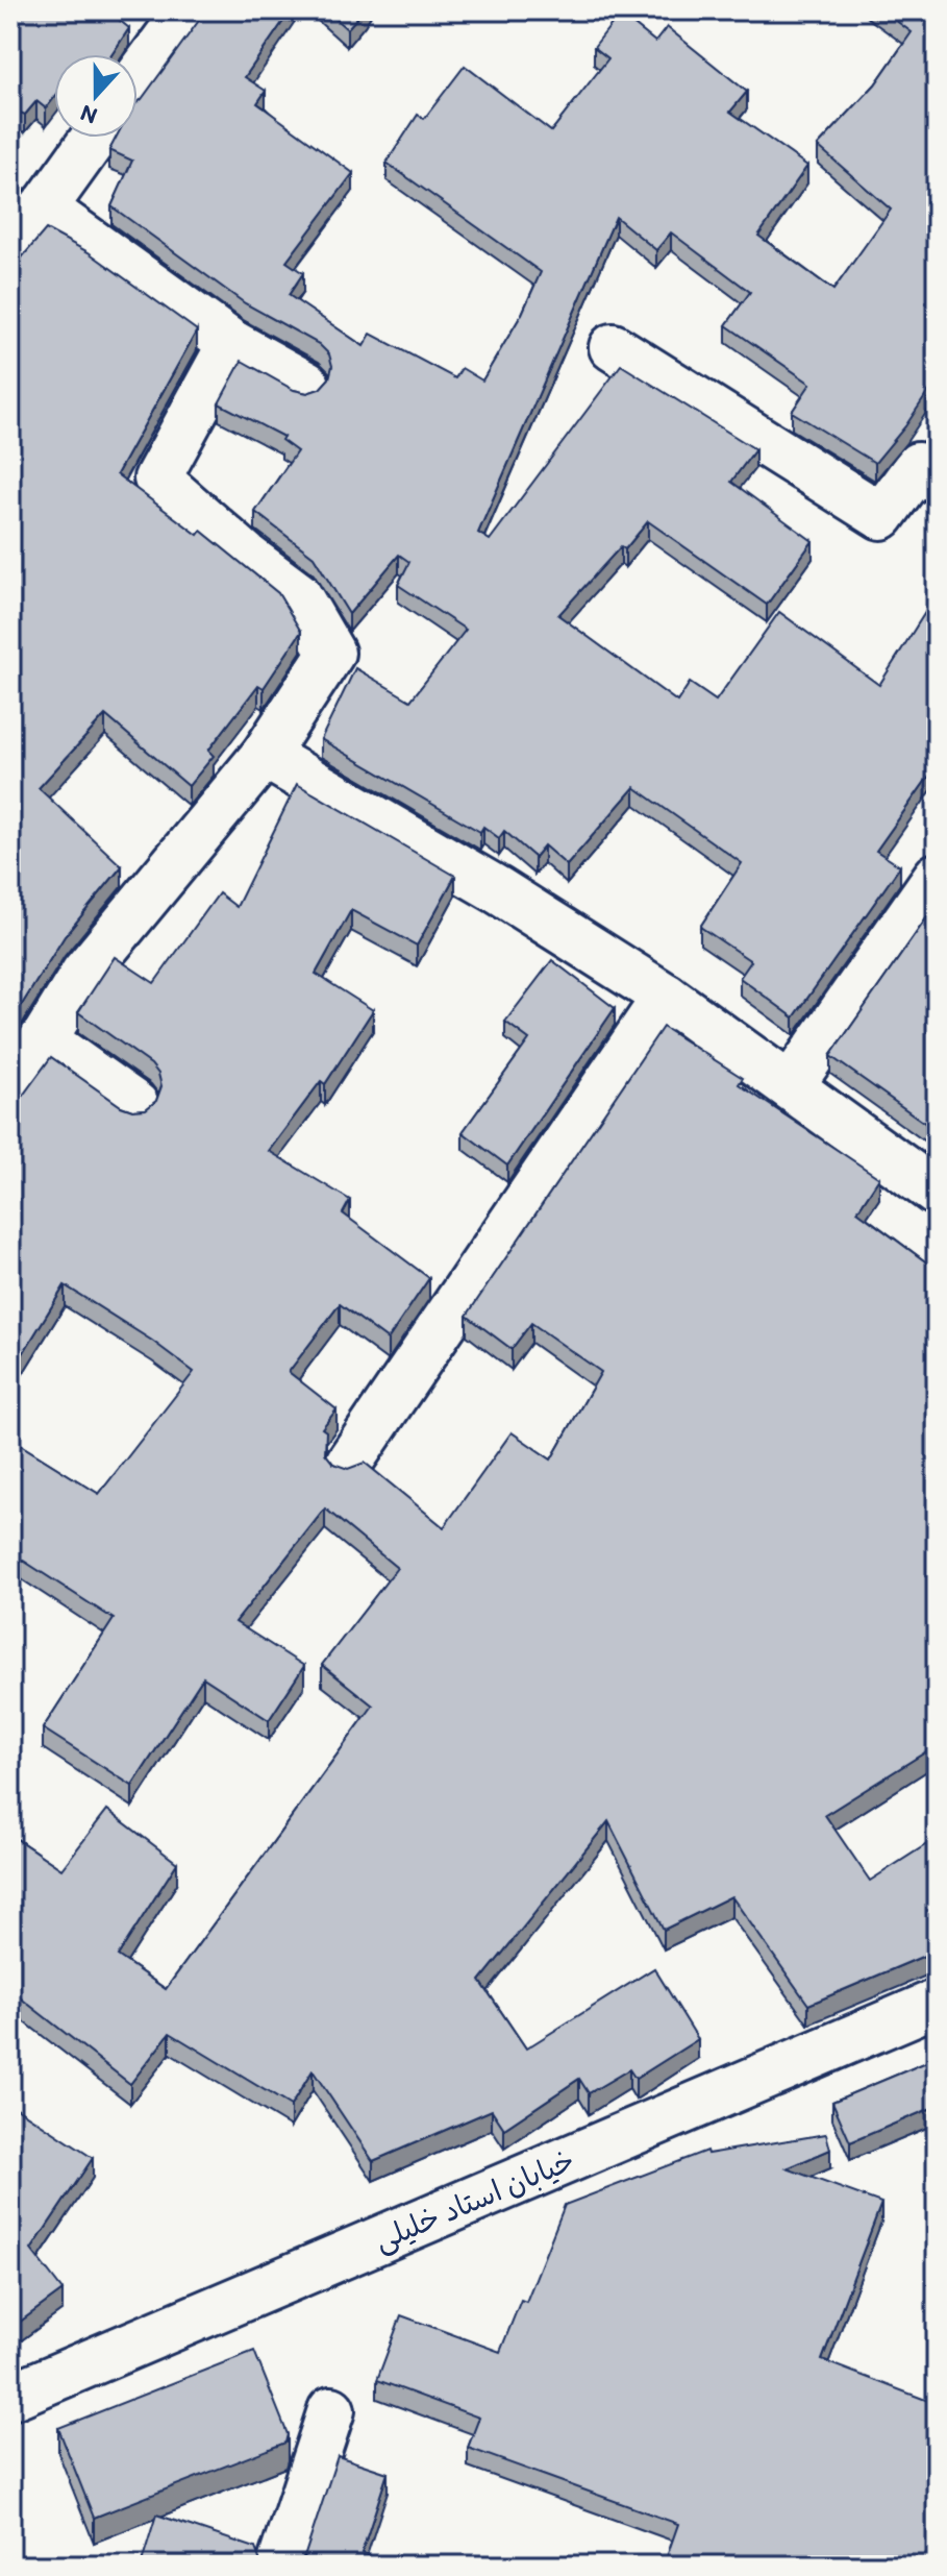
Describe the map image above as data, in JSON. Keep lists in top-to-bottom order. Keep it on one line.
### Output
{"streets":{"street":["خیابان استاد خلیلی"]},"north":"bottom"}
